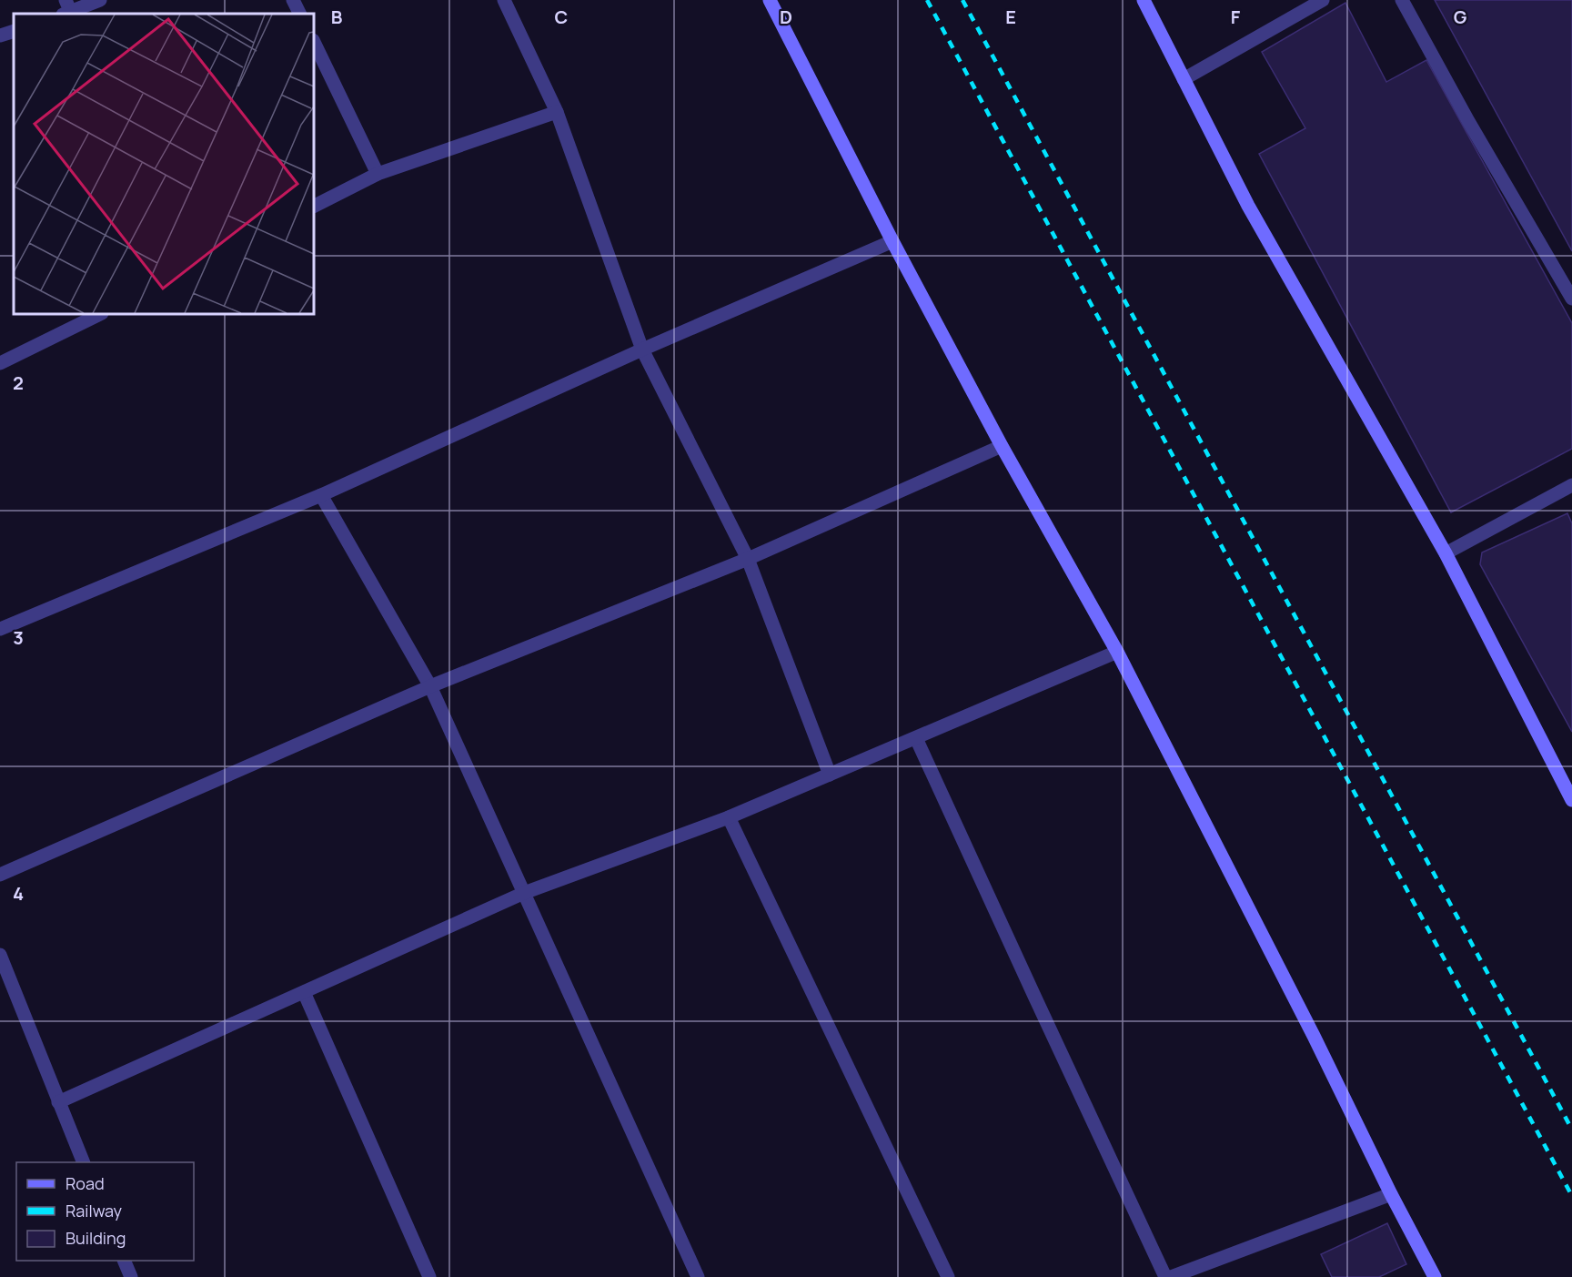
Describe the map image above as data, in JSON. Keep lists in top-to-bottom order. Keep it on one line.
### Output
{"legend":["Road","Railway","Building"],"grid":{"columns":["B","C","D","E","F","G"],"rows":["2","3","4"]}}
